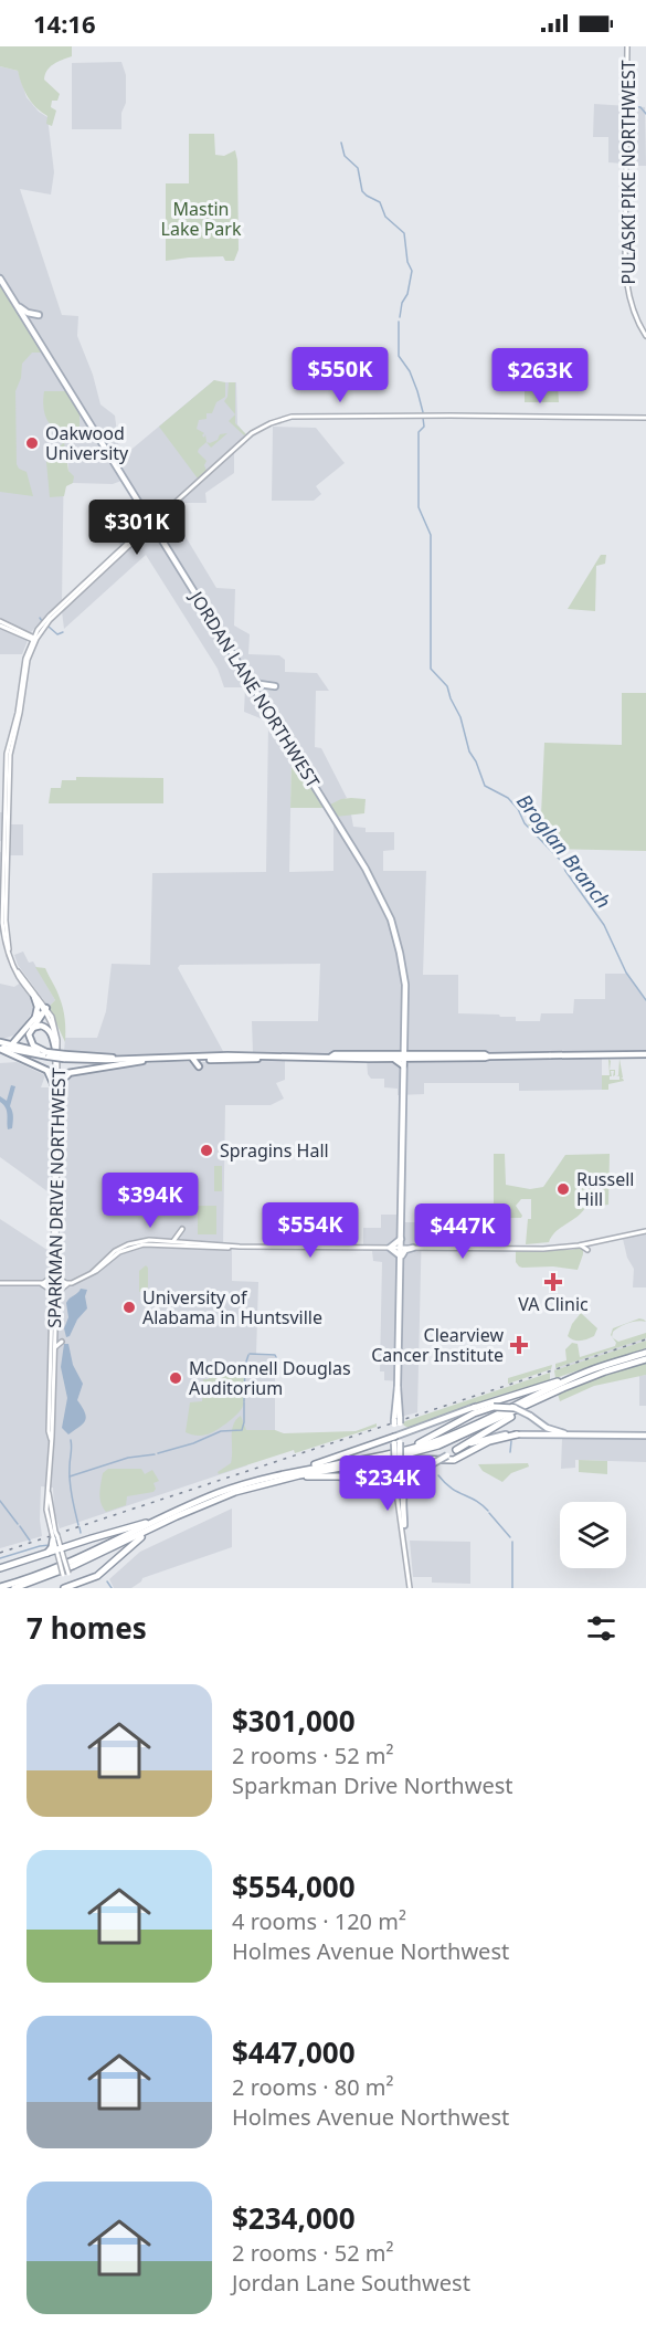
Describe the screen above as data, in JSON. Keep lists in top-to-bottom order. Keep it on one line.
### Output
{"streets":{"main road":["PULASKI PIKE NORTHWEST","JORDAN LANE NORTHWEST","SPARKMAN DRIVE NORTHWEST"]},"crossings":[["JORDAN LANE NORTHWEST","SPARKMAN DRIVE NORTHWEST"]],"water":["Broglan Branch"],"parks":["Mastin Lake Park"],"places":{"other":["Oakwood University","Spragins Hall","Russell Hill","University of Alabama in Huntsville","McDonnell Douglas Auditorium"],"health":["VA Clinic","Clearview Cancer Institute"]},"page":{"status":"14:16","price":["$550K","$263K","$301K","$394K","$554K","$447K","$234K"],"heading":"7 homes","list":[{"name":"$301,000","note":"2 rooms · 52 m² · Sparkman Drive Northwest"},{"name":"$554,000","note":"4 rooms · 120 m² · Holmes Avenue Northwest"},{"name":"$447,000","note":"2 rooms · 80 m² · Holmes Avenue Northwest"},{"name":"$234,000","note":"2 rooms · 52 m² · Jordan Lane Southwest"}]}}
